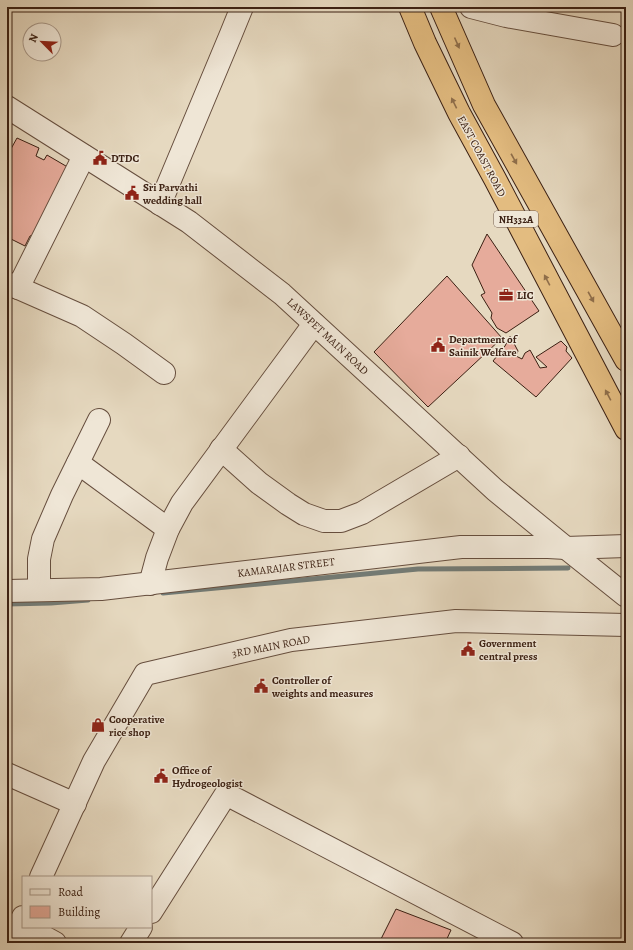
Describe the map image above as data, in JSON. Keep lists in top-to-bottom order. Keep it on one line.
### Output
{"streets":{"highway":["EAST COAST ROAD","NH332A"],"street":["LAWSPET MAIN ROAD","KAMARAJAR STREET","3RD MAIN ROAD"]},"crossings":[["LAWSPET MAIN ROAD","KAMARAJAR STREET"]],"places":{"public building":["DTDC","Sri Parvathi wedding hall","Department of Sainik Welfare","Government central press","Controller of weights and measures","Office of Hydrogeologist"],"office":["LIC"],"shop":["Cooperative rice shop"]},"legend":["Road","Building"],"north":"top left"}
